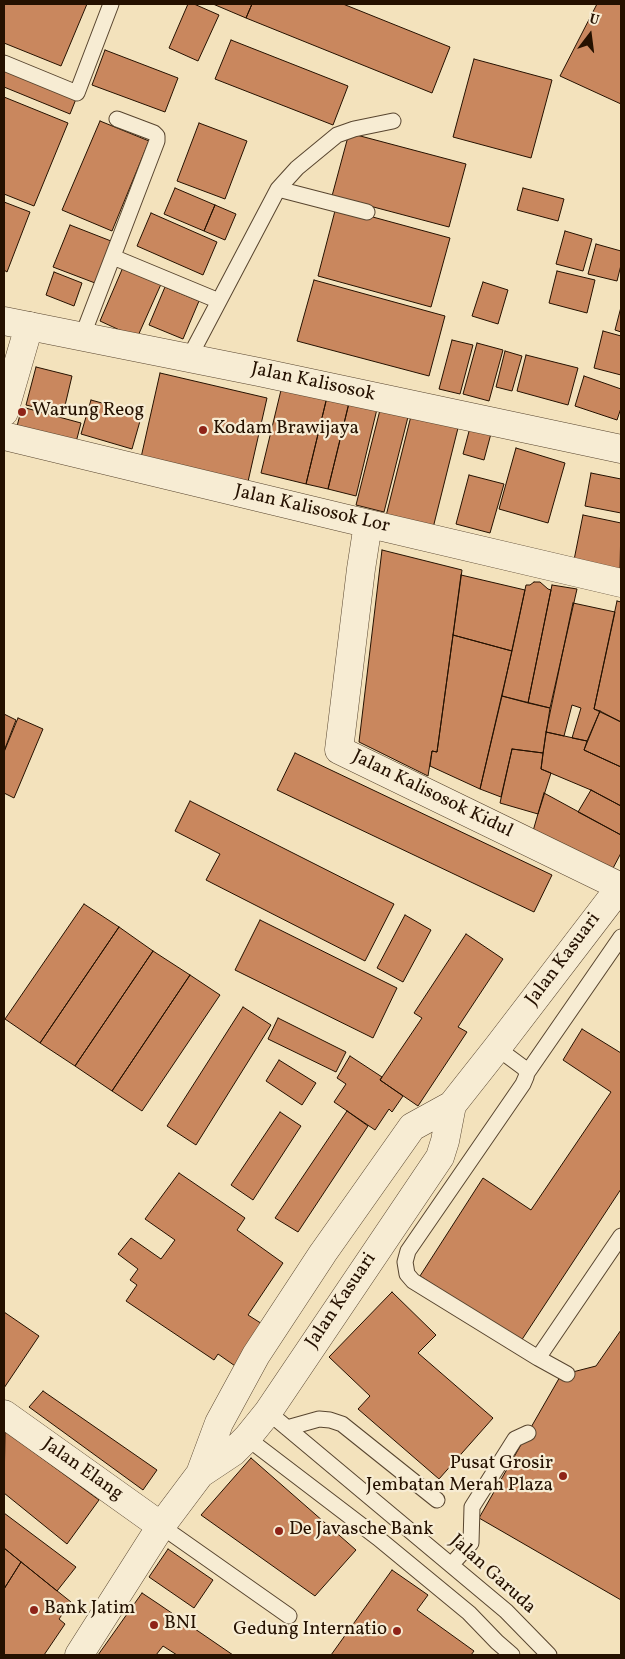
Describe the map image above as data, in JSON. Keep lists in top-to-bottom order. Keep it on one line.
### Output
{"streets":{"street":["Jalan Kalisosok","Jalan Kalisosok Lor","Jalan Kalisosok Kidul","Jalan Kasuari","Jalan Elang"],"lane":["Jalan Garuda"]},"crossings":[["Jalan Kalisosok Lor","Jalan Kalisosok Kidul"],["Jalan Kalisosok Kidul","Jalan Kasuari"],["Jalan Kasuari","Jalan Elang"],["Jalan Kasuari","Jalan Garuda"]],"places":["Warung Reog","Kodam Brawijaya","Pusat Grosir Jembatan Merah Plaza","De Javasche Bank","Bank Jatim","BNI","Gedung Internatio"],"north":"top"}
